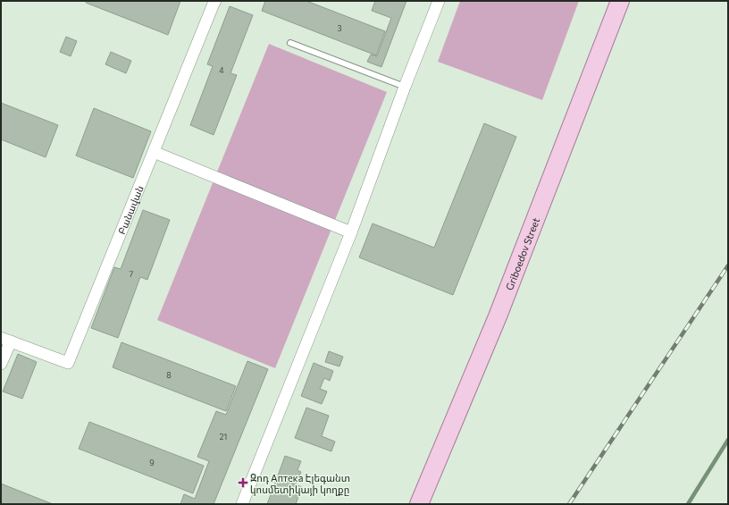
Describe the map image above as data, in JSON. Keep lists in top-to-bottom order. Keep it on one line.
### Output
{"streets":{"main road":["Griboedov Street"],"street":["Բանավան"]},"places":{"health":["Զոդ Аптека Էլեգանտ կոսմետիկայի կողքը"]},"house_numbers":["3","4","7","8","21","9"]}
